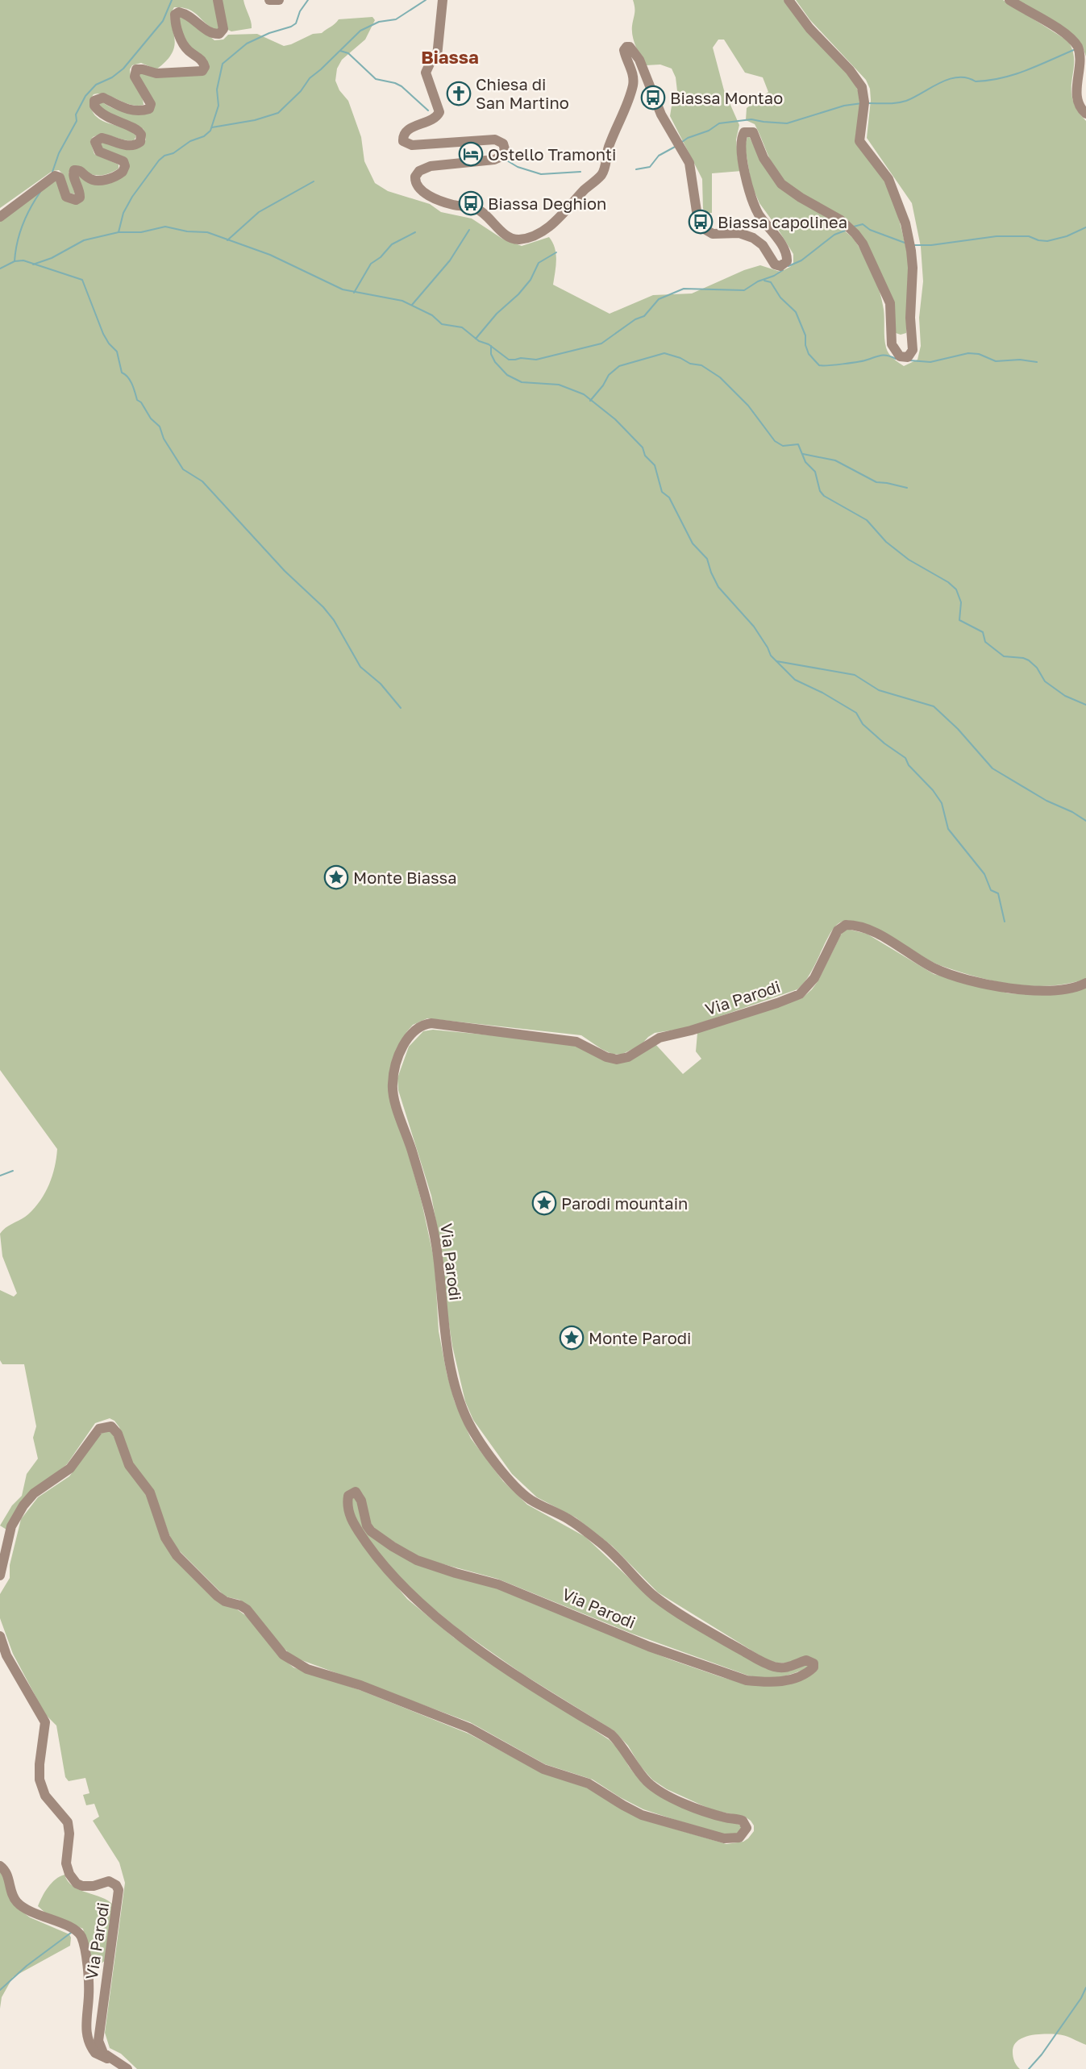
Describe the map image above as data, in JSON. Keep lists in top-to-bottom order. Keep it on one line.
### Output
{"streets":{"street":["Via Parodi"]},"districts":["Biassa"],"places":{"church":["Chiesa di San Martino"],"bus stop":["Biassa Montao","Biassa Deghion","Biassa capolinea"],"hotel":["Ostello Tramonti"],"place":["Monte Biassa","Parodi mountain","Monte Parodi"]}}
